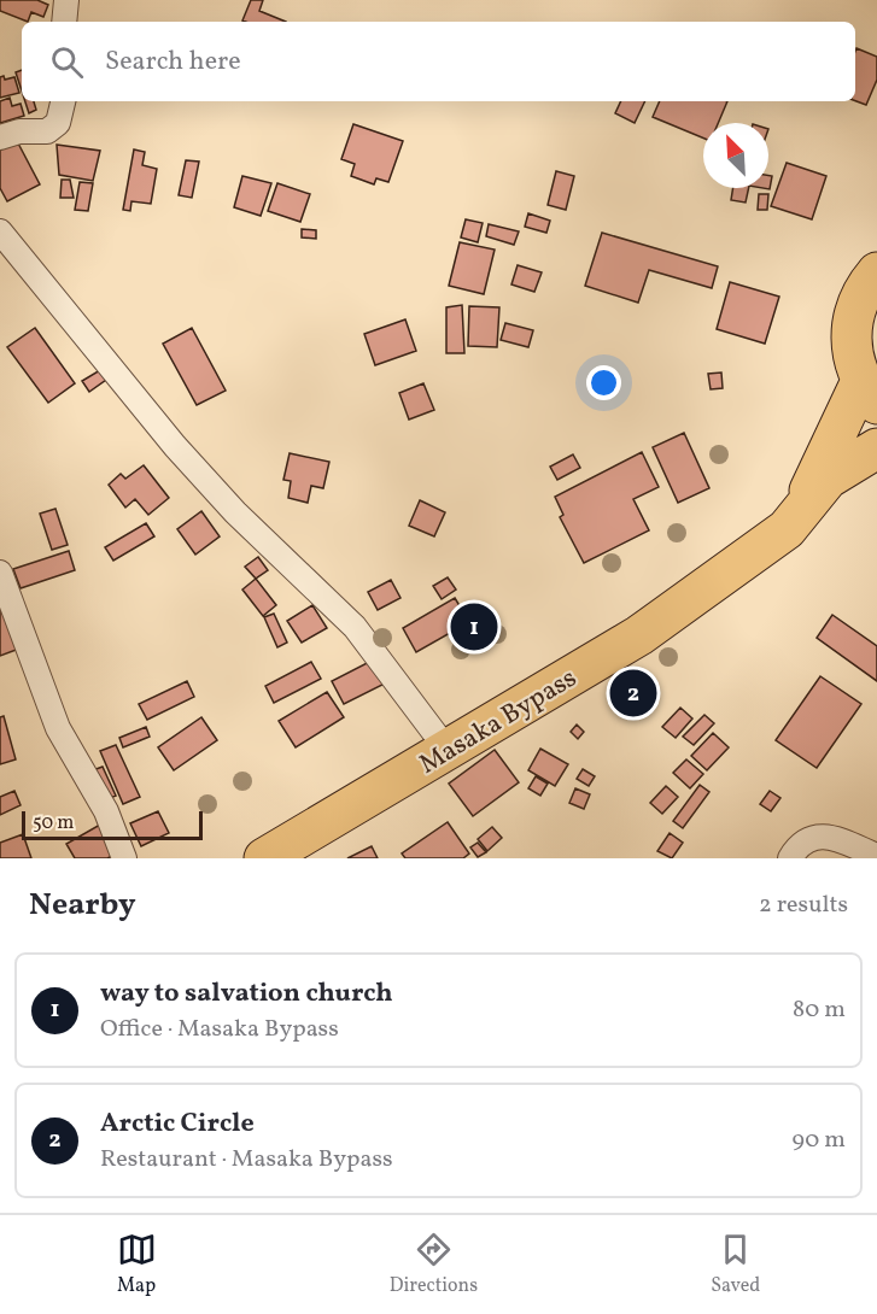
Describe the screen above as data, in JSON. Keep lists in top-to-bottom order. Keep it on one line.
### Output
{"streets":{"highway":["Masaka Bypass"]},"scale_bar":"50 m","north":"top left","page":{"search":"Search here","pins":["1","2"],"scale":"50 m","heading":["Nearby","2 results"],"list":[{"mark":"1","name":"way to salvation church","note":"Office · Masaka Bypass","value":"80 m"},{"mark":"2","name":"Arctic Circle","note":"Restaurant · Masaka Bypass","value":"90 m"}],"nav":["Map","Directions","Saved"]}}
